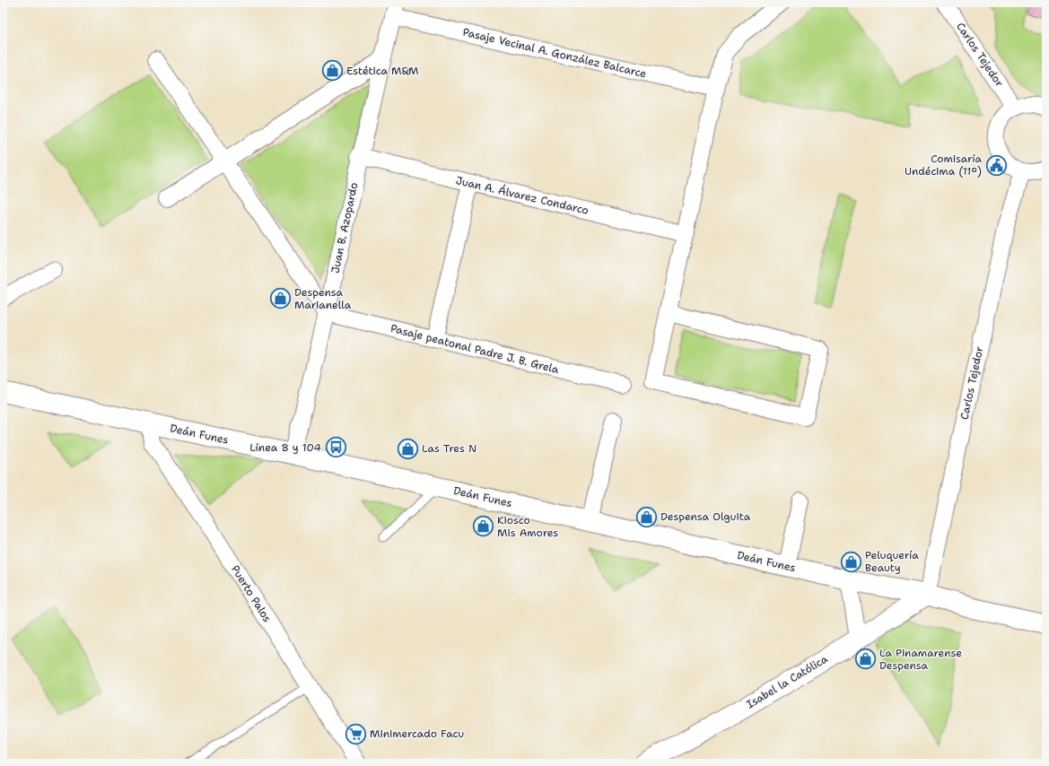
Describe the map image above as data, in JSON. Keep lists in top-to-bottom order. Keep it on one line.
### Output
{"streets":{"street":["Pasaje Vecinal A. González Balcarce","Carlos Tejedor","Juan A. Álvarez Condarco","Juan B. Azopardo","Pasaje peatonal Padre J. B. Grela","Deán Funes","Puerto Palos","Isabel la Católica"]},"crossings":[["Pasaje Vecinal A. González Balcarce","Juan B. Azopardo"],["Carlos Tejedor","Deán Funes"],["Carlos Tejedor","Isabel la Católica"],["Juan A. Álvarez Condarco","Juan B. Azopardo"],["Juan B. Azopardo","Pasaje peatonal Padre J. B. Grela"],["Juan B. Azopardo","Deán Funes"],["Deán Funes","Puerto Palos"],["Deán Funes","Isabel la Católica"]],"places":{"shop":["Estética M&M","Despensa Marianella","Las Tres N","Despensa Olguita","Kiosco Mis Amores","Peluquería Beauty","La Pinamarense Despensa"],"public building":["Comisaría Undécima (11°)"],"bus stop":["Línea 8 y 104"],"supermarket":["Minimercado Facu"]}}
